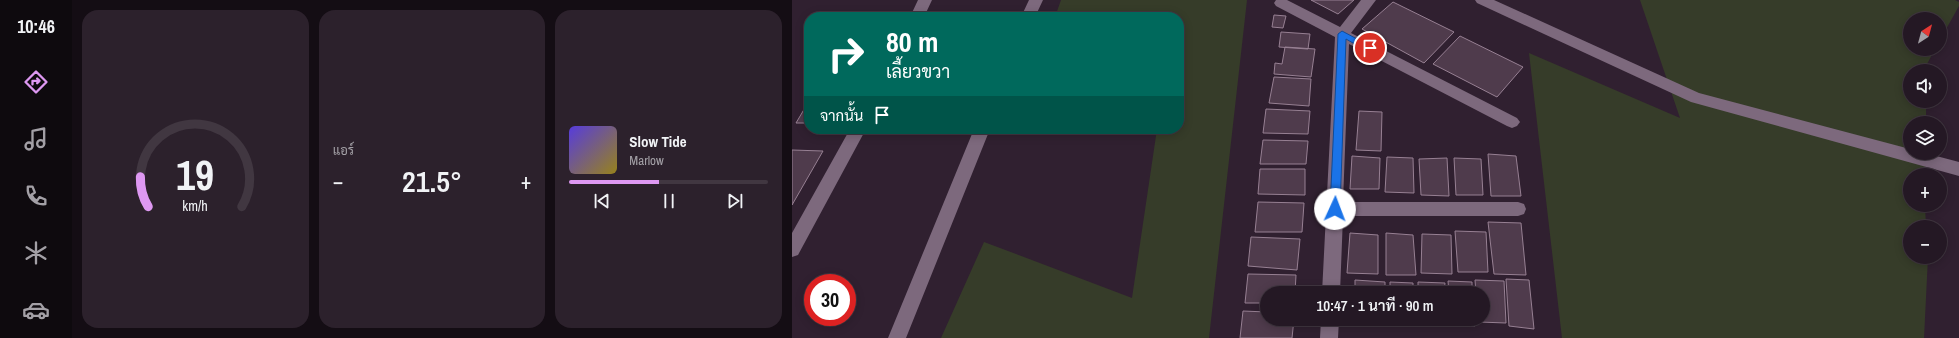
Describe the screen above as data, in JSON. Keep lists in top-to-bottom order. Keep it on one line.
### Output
{"north":"top right","page":{"tabs":"10:46","tile":"แอร์","map_buttons":["+","−"],"turn":["80 m","เลี้ยวขวา"],"then":"จากนั้น","song":["Slow Tide","Marlow"],"heat":["−","21.5°","+"],"limit":"30","trip":"10:47 · 1 นาที · 90 m","gauge":["19","km/h"]}}
